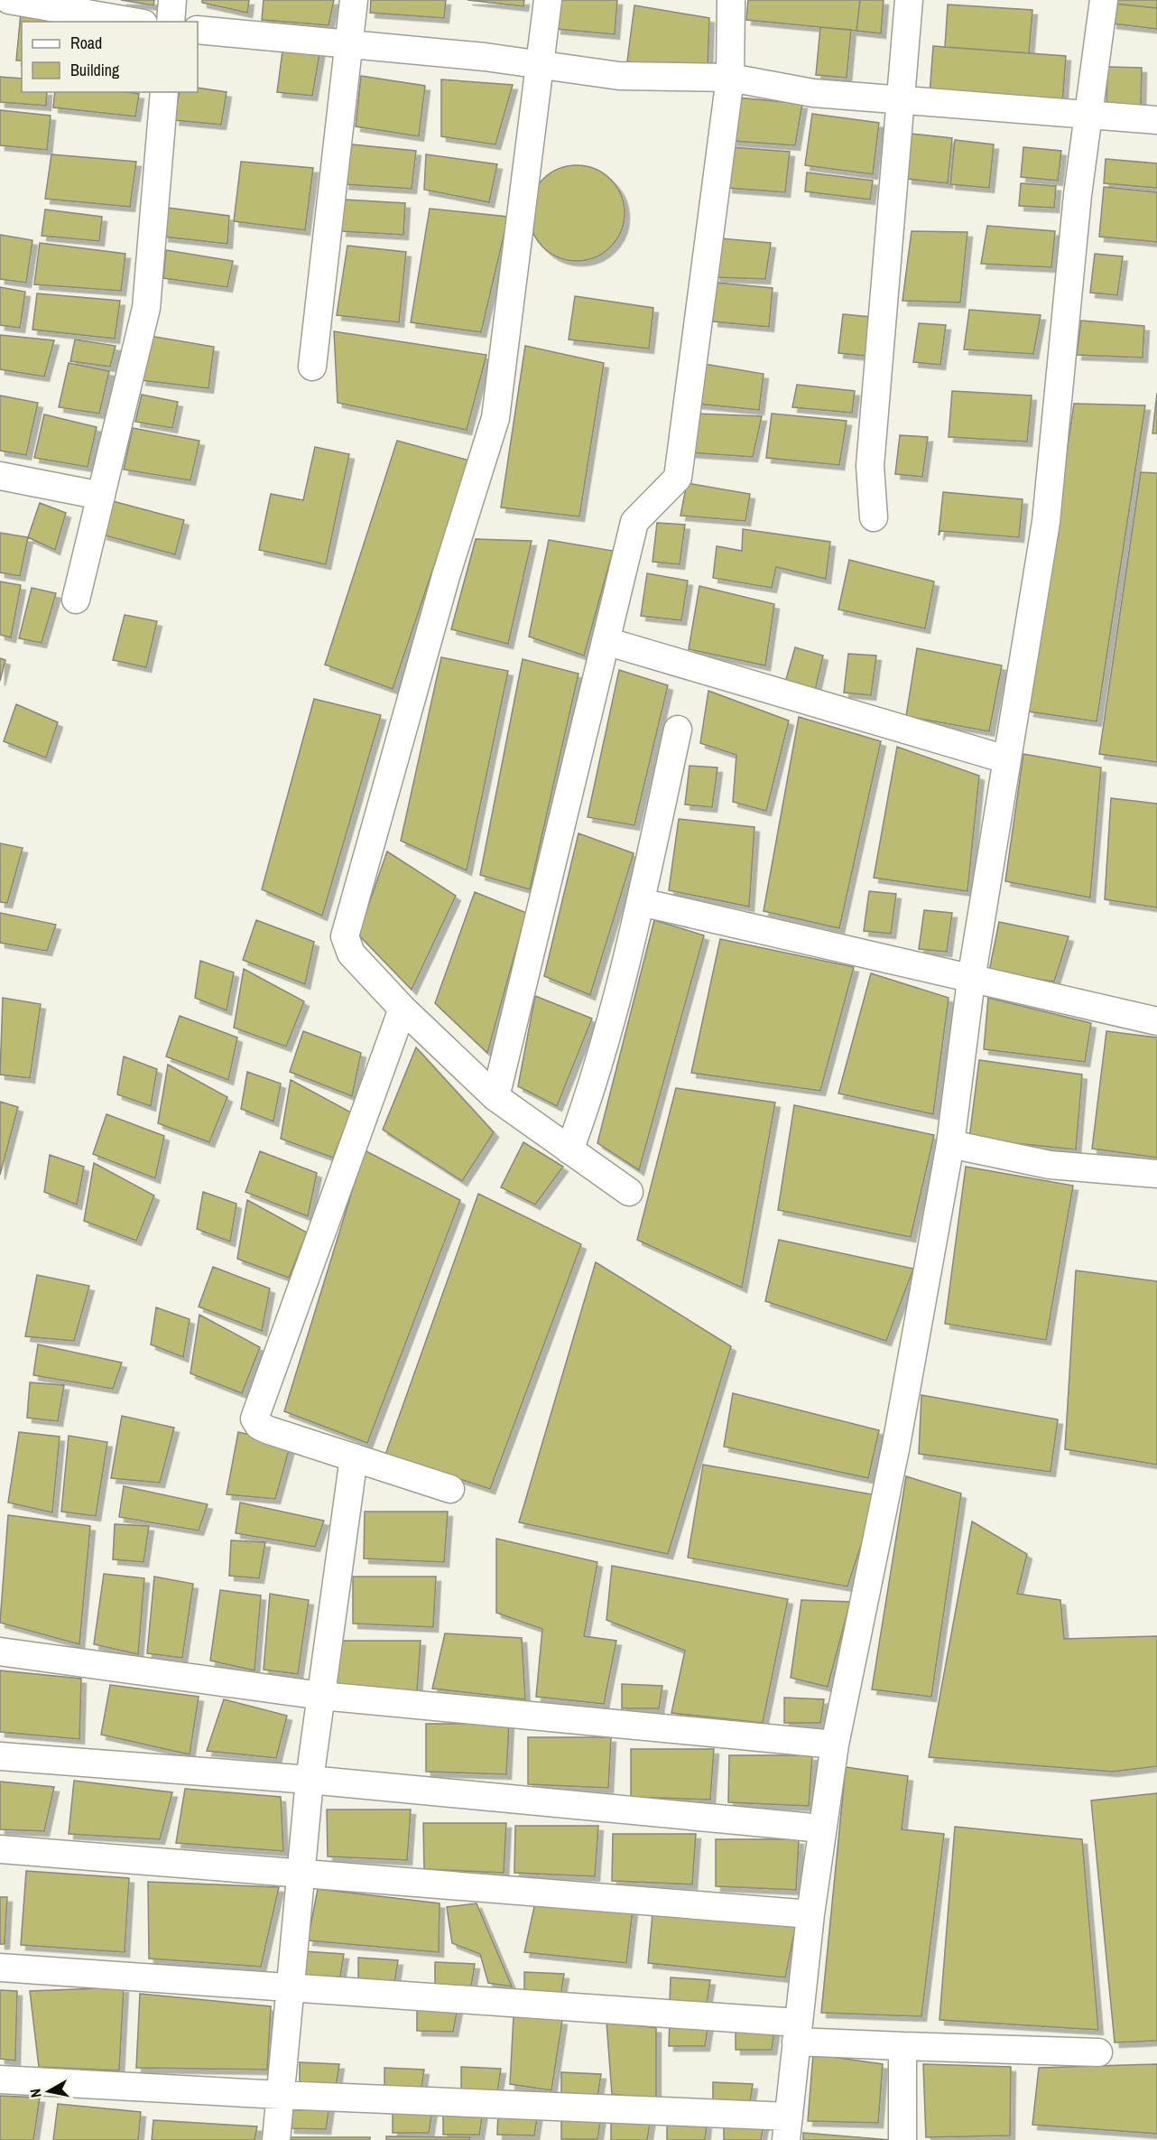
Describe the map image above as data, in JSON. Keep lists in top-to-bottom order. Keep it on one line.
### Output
{"legend":["Road","Building"],"north":"left"}
